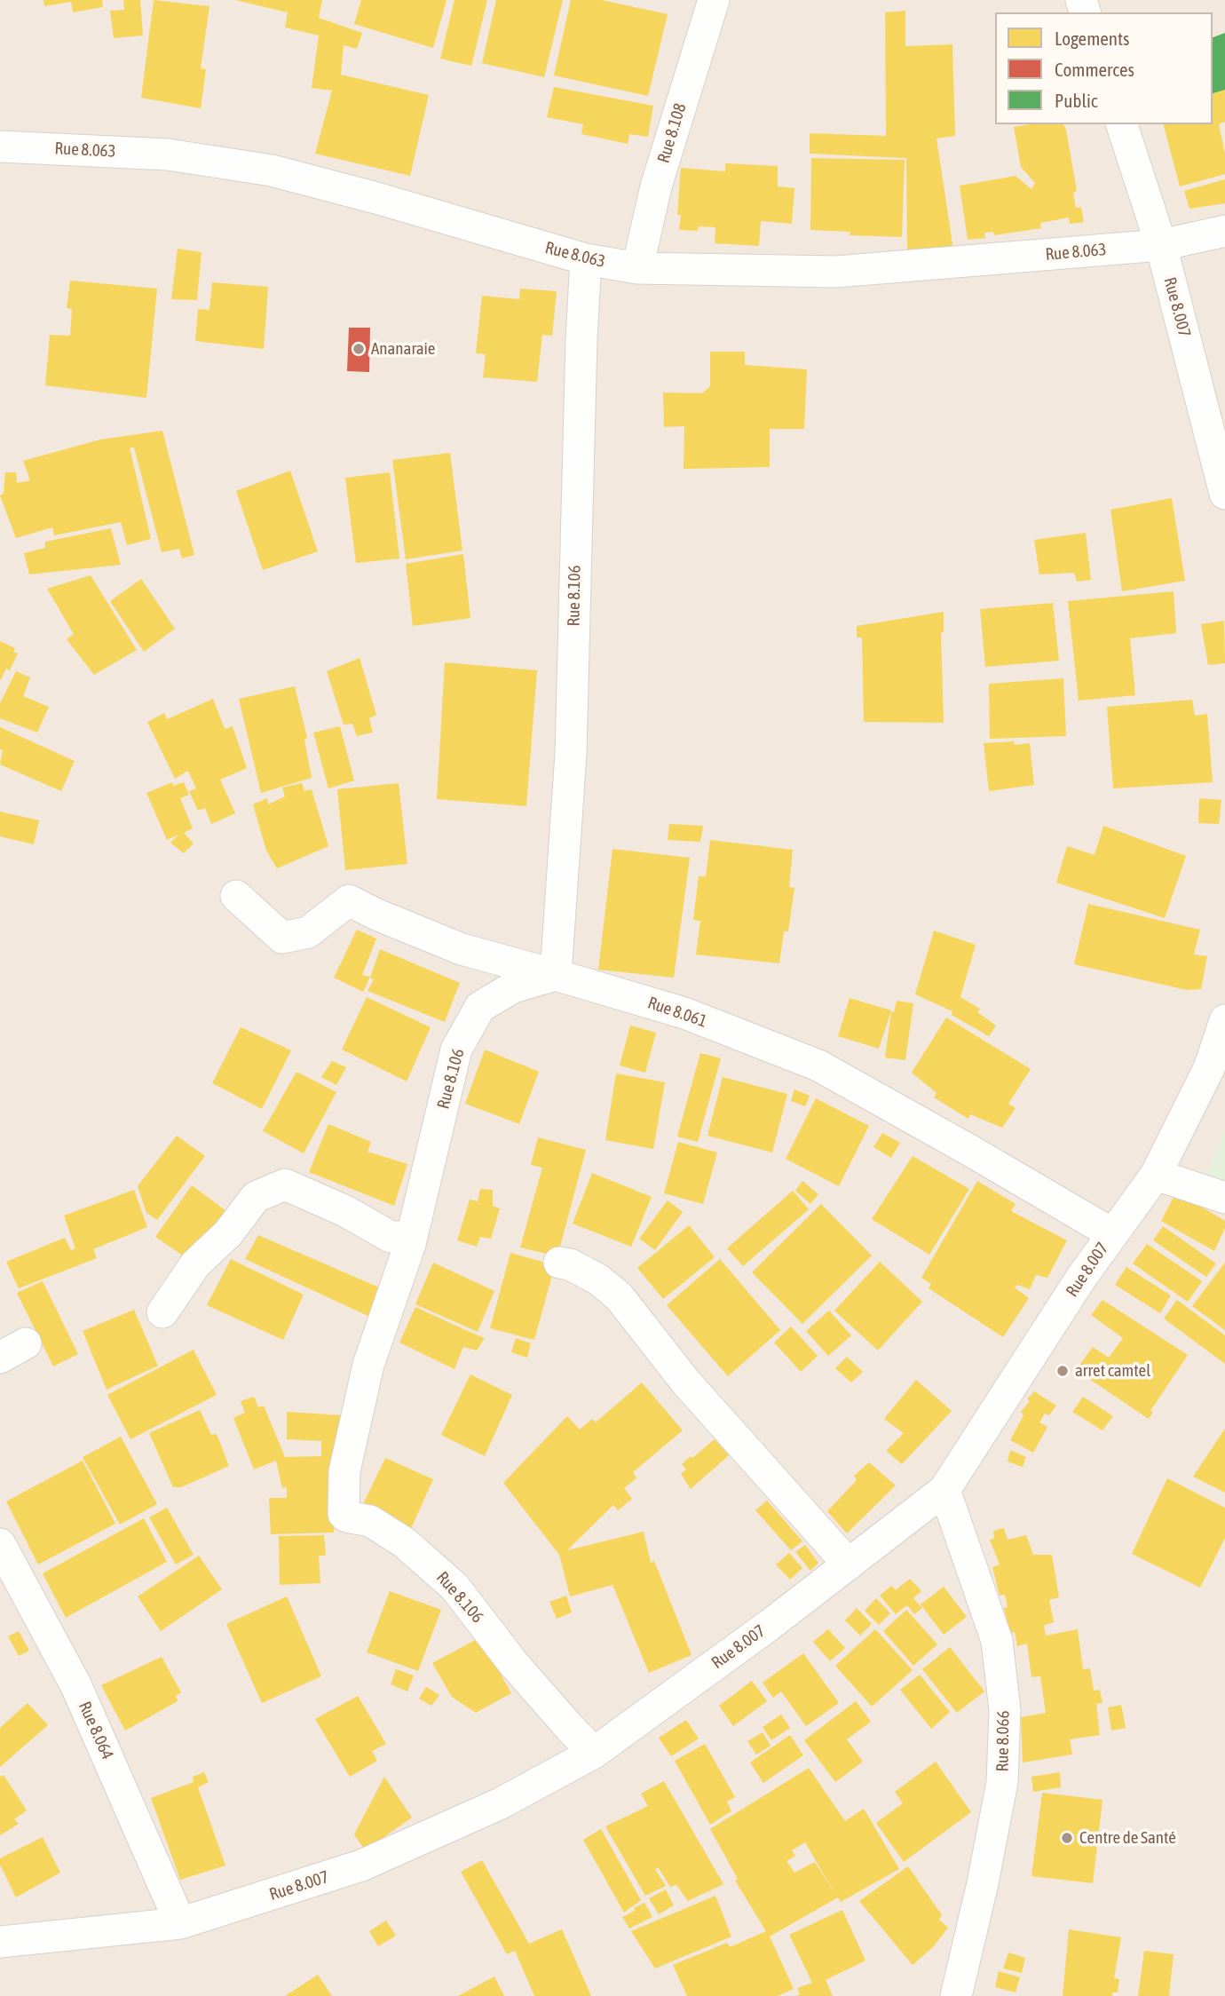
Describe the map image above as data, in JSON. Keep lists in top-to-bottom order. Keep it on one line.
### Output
{"streets":{"street":["Rue 8.108","Rue 8.063","Rue 8.007","Rue 8.106","Rue 8.061","Rue 8.064","Rue 8.066"]},"crossings":[["Rue 8.108","Rue 8.063"],["Rue 8.063","Rue 8.007"],["Rue 8.063","Rue 8.106"],["Rue 8.007","Rue 8.106"],["Rue 8.007","Rue 8.061"],["Rue 8.007","Rue 8.064"],["Rue 8.007","Rue 8.066"],["Rue 8.106","Rue 8.061"]],"places":["Ananaraie","arret camtel","Centre de Santé"],"legend":["Logements","Commerces","Public"]}
